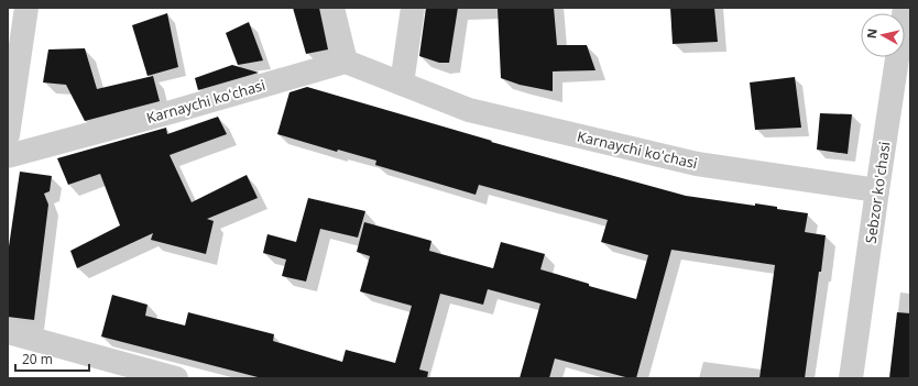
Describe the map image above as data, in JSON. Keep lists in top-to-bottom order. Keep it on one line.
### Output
{"streets":{"street":["Karnaychi koʻchasi","Sebzor ko'chasi"]},"crossings":[["Karnaychi koʻchasi","Sebzor ko'chasi"]],"scale_bar":"20 m","north":"left"}
